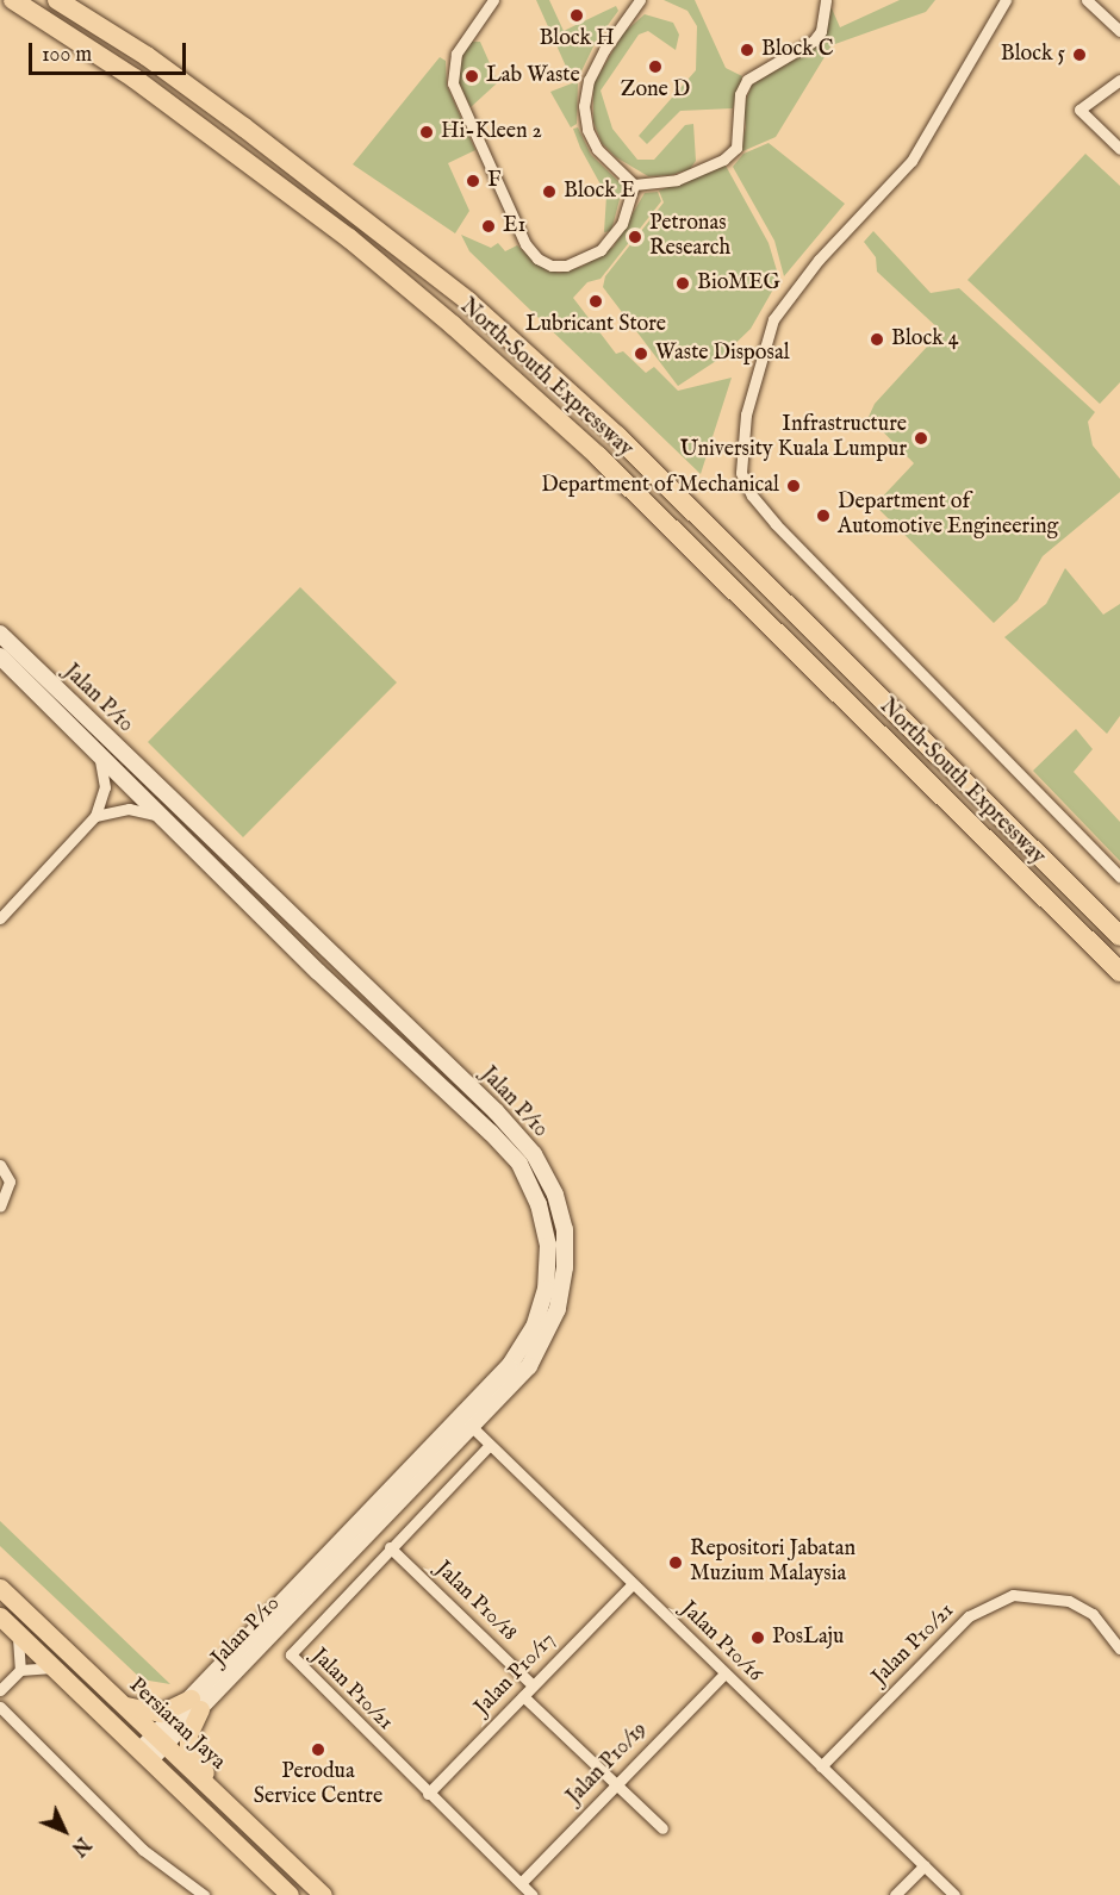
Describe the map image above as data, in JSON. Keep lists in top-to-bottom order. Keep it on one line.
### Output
{"streets":{"highway":["North–South Expressway"],"main road":["Persiaran Jaya"],"street":["Jalan P/10","Jalan P10/18","Jalan P10/16","Jalan P10/21","Jalan P10/17","Jalan P10/19"]},"crossings":[["Jalan P/10","Jalan P10/16"],["Jalan P/10","Persiaran Jaya"],["Jalan P10/18","Jalan P10/21"],["Jalan P10/18","Jalan P10/17"],["Jalan P10/16","Jalan P10/21"],["Jalan P10/16","Jalan P10/17"],["Jalan P10/16","Jalan P10/19"],["Jalan P10/21","Jalan P10/17"],["Jalan P10/21","Jalan P10/19"]],"places":["Block H","Block C","Block 5","Zone D","Lab Waste","Hi-Kleen 2","F","Block E","E1","Petronas Research","BioMEG","Lubricant Store","Block 4","Waste Disposal","Infrastructure University Kuala Lumpur","Department of Mechanical","Department of Automotive Engineering","Repositori Jabatan Muzium Malaysia","PosLaju","Perodua Service Centre"],"scale_bar":"100 m","north":"bottom right"}
